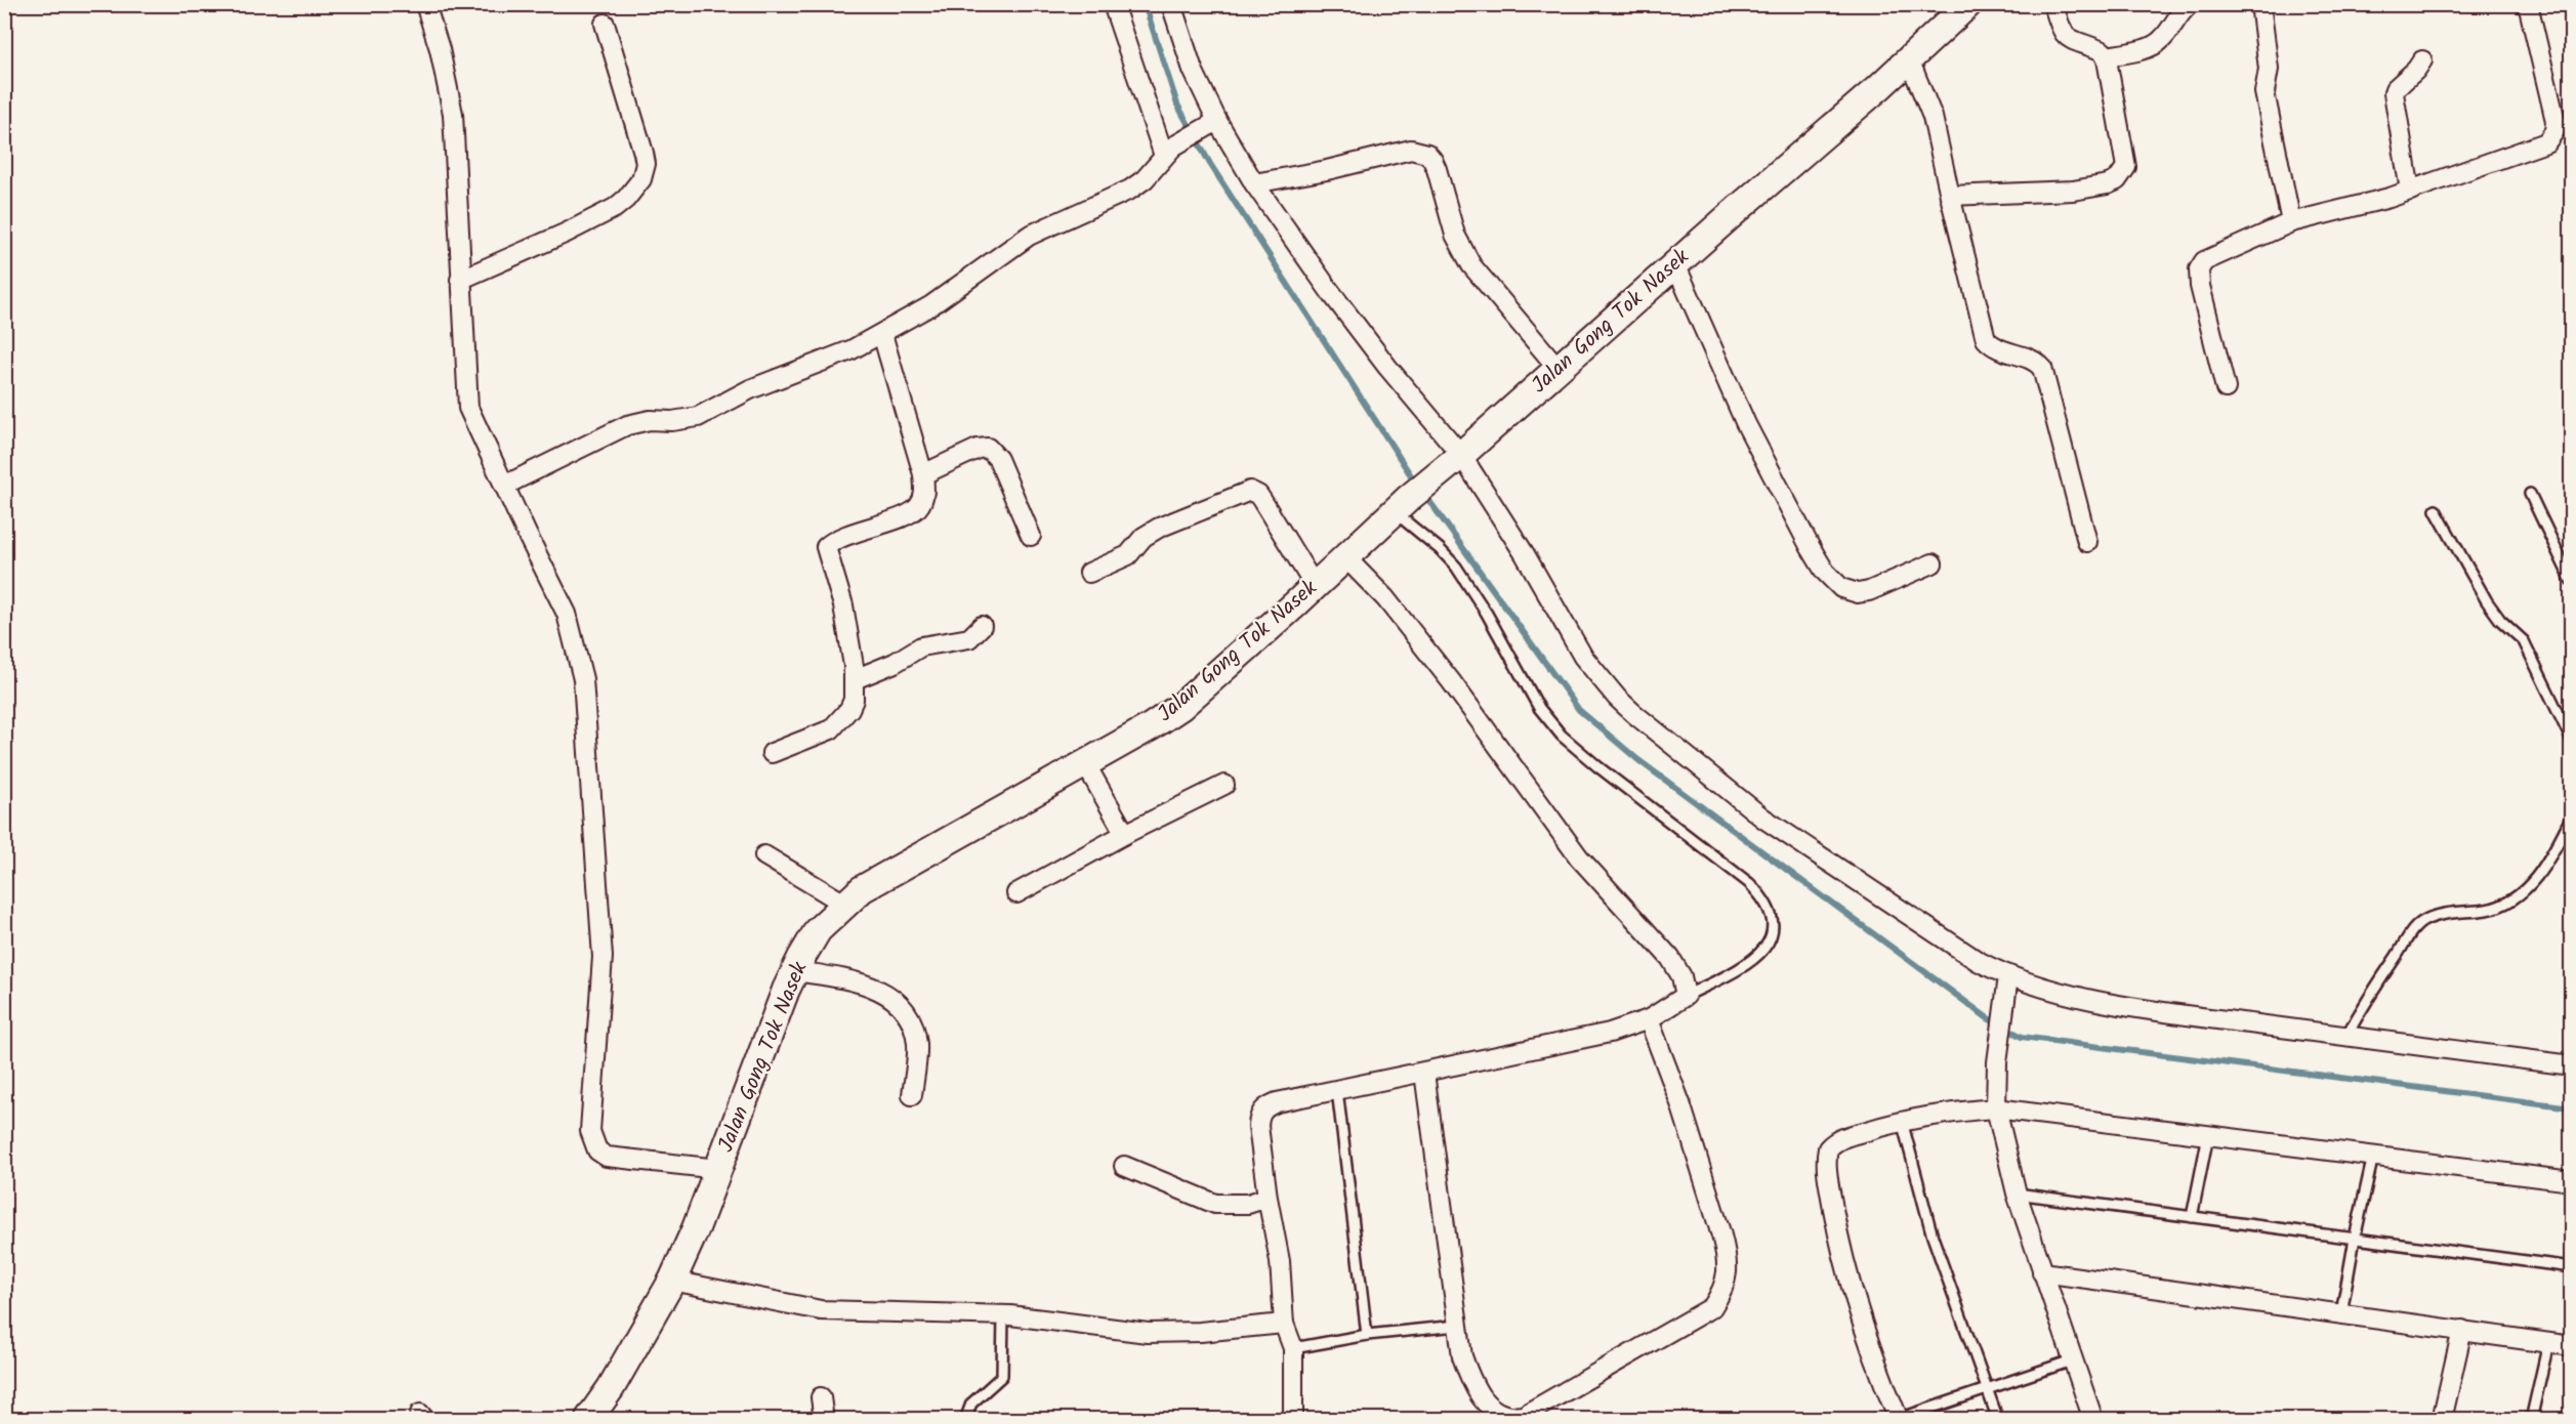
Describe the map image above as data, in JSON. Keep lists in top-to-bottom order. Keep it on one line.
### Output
{"streets":{"main road":["Jalan Gong Tok Nasek"]}}
